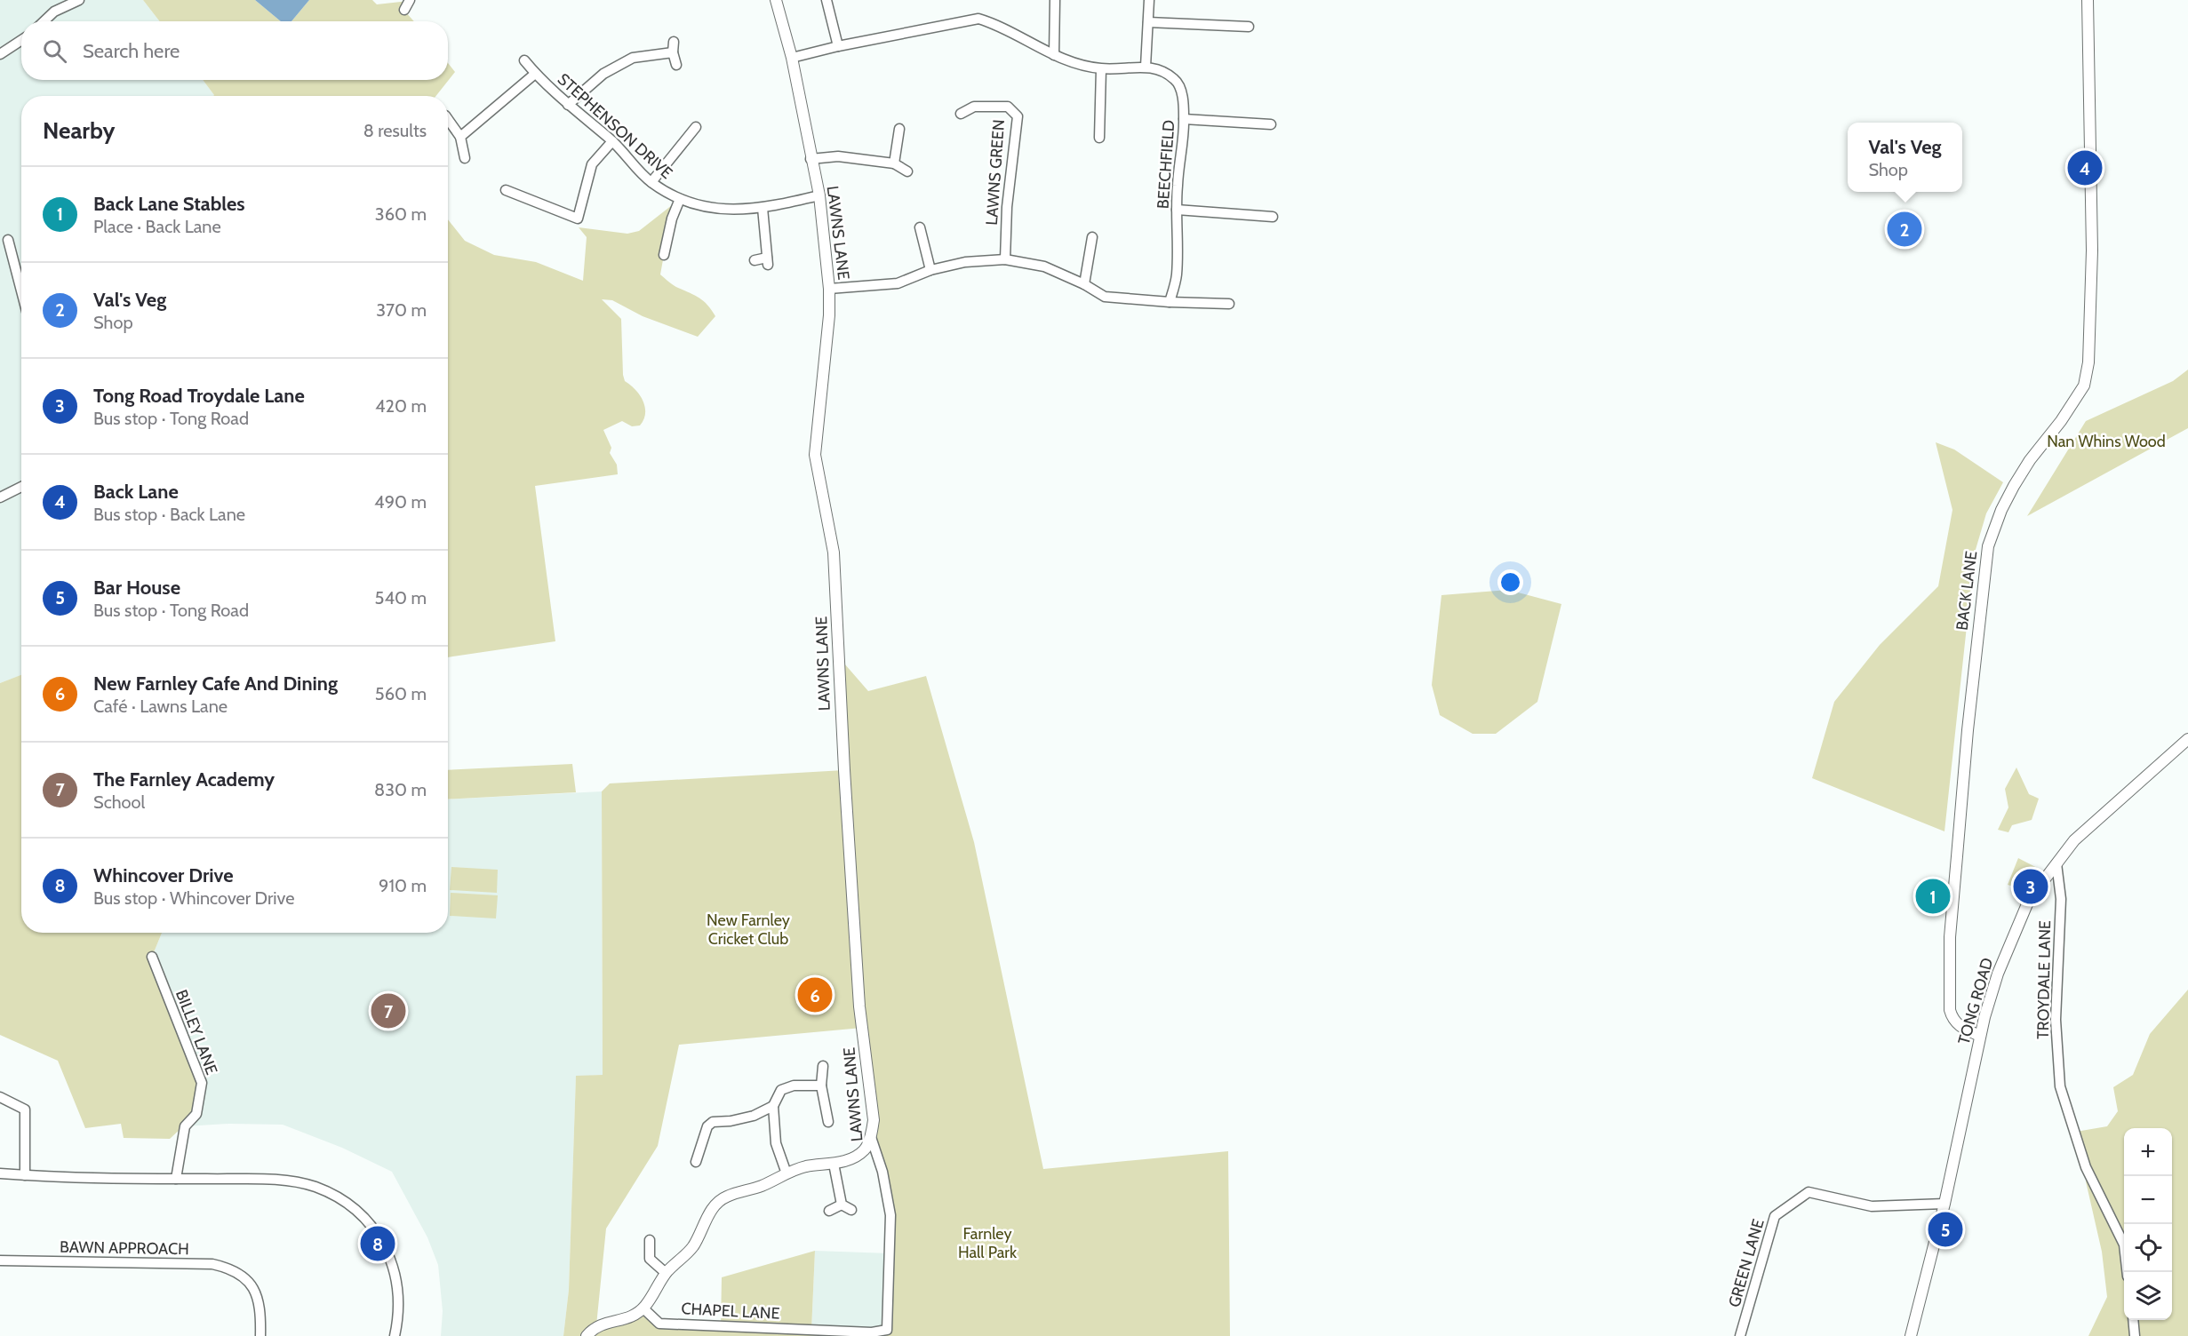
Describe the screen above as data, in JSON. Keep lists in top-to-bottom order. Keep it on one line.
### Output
{"streets":{"street":["STEPHENSON DRIVE","BEECHFIELD","LAWNS GREEN","LAWNS LANE","BACK LANE","TROYDALE LANE","TONG ROAD","BILLEY LANE","BAWN APPROACH","GREEN LANE","CHAPEL LANE"]},"crossings":[["STEPHENSON DRIVE","LAWNS LANE"],["BEECHFIELD","LAWNS LANE"],["LAWNS LANE","CHAPEL LANE"],["BACK LANE","TONG ROAD"],["TROYDALE LANE","TONG ROAD"],["TONG ROAD","GREEN LANE"]],"parks":["Nan Whins Wood","New Farnley Cricket Club","Farnley Hall Park"],"page":{"search":"Search here","heading":["Nearby","8 results"],"popup":["Val's Veg","Shop"],"pins":["4","2","3","1","6","7","5","8"],"list":[{"mark":"1","name":"Back Lane Stables","note":"Place · Back Lane","value":"360 m"},{"mark":"2","name":"Val's Veg","note":"Shop","value":"370 m"},{"mark":"3","name":"Tong Road Troydale Lane","note":"Bus stop · Tong Road","value":"420 m"},{"mark":"4","name":"Back Lane","note":"Bus stop · Back Lane","value":"490 m"},{"mark":"5","name":"Bar House","note":"Bus stop · Tong Road","value":"540 m"},{"mark":"6","name":"New Farnley Cafe And Dining","note":"Café · Lawns Lane","value":"560 m"},{"mark":"7","name":"The Farnley Academy","note":"School","value":"830 m"},{"mark":"8","name":"Whincover Drive","note":"Bus stop · Whincover Drive","value":"910 m"}],"map_buttons":["+","−"]}}
